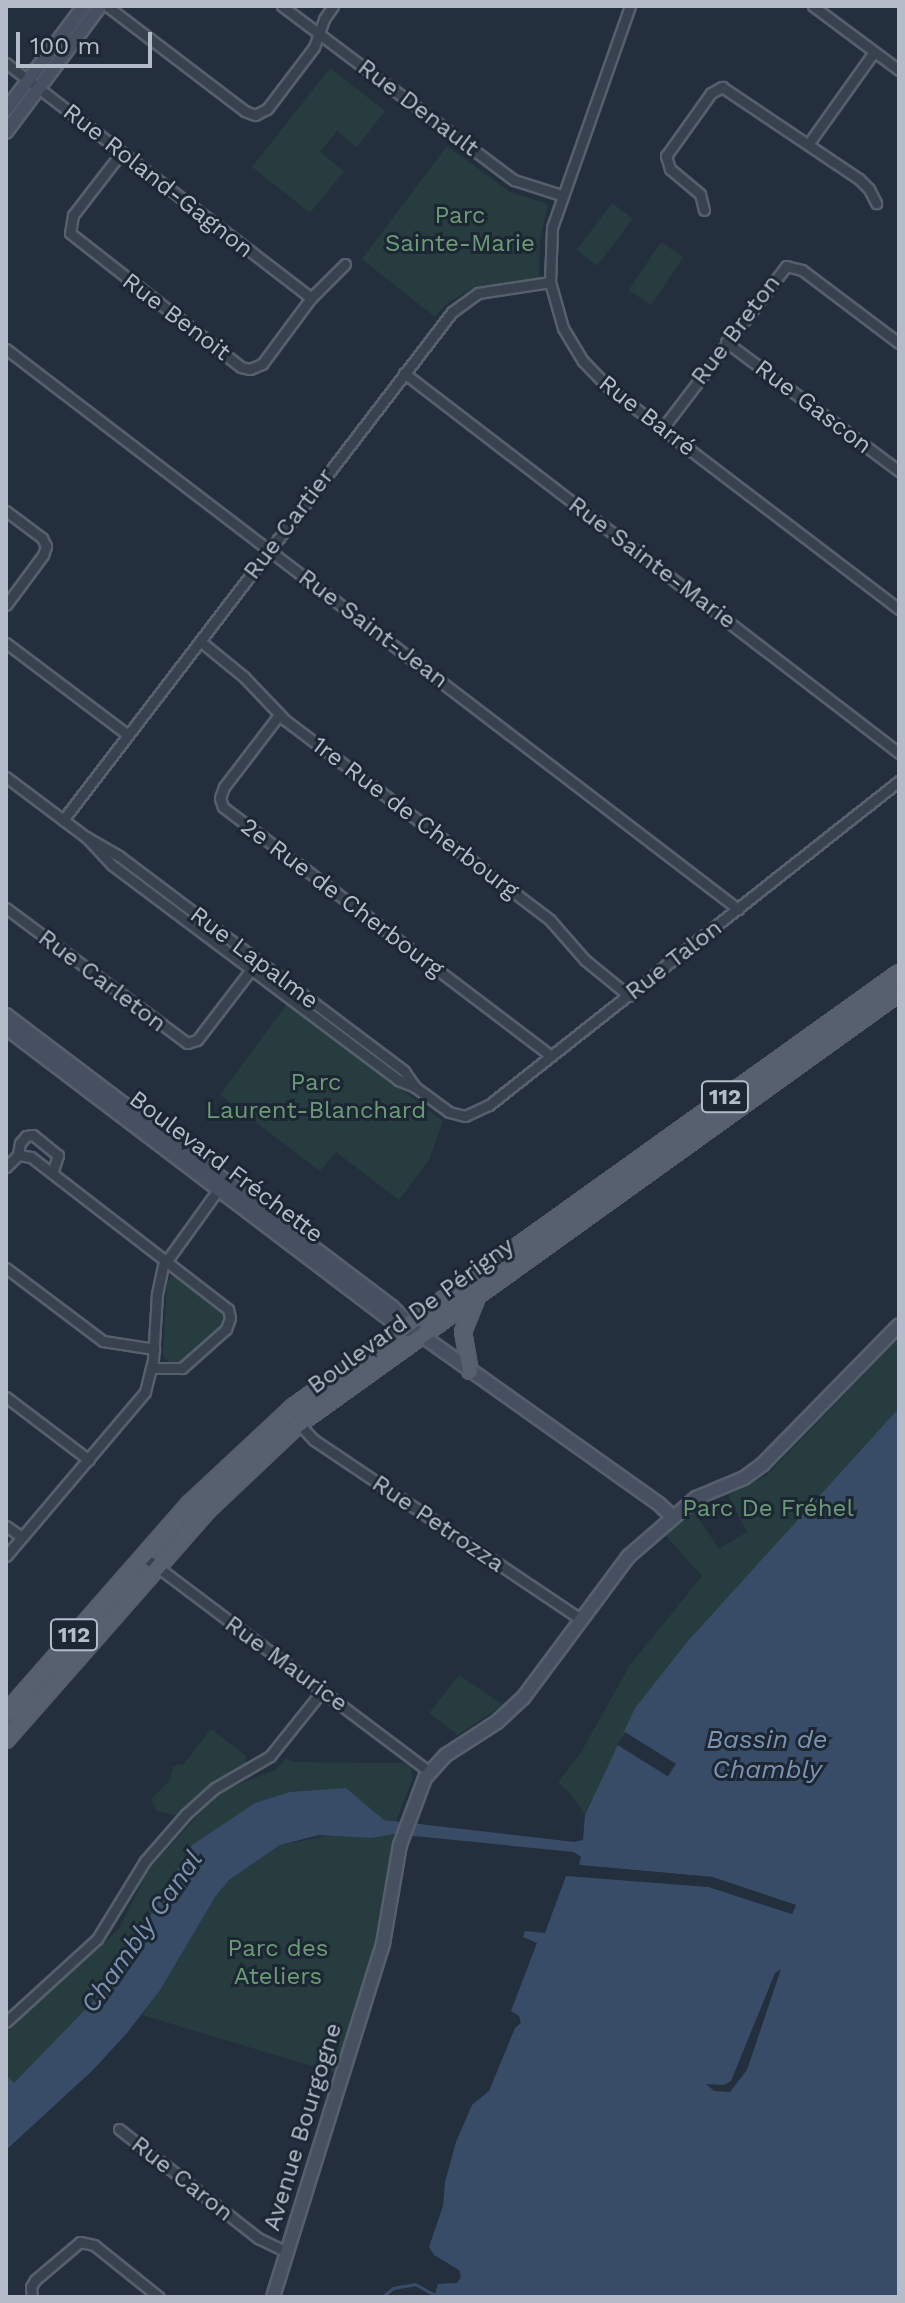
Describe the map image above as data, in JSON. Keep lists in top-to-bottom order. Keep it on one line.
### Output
{"streets":{"main road":["112","Boulevard De Périgny"],"street":["Rue Denault","Rue Roland-Gagnon","Rue Benoit","Rue Breton","Rue Gascon","Rue Barré","Rue Cartier","Rue Sainte-Marie","Rue Saint-Jean","1re Rue de Cherbourg","2e Rue de Cherbourg","Rue Lapalme","Rue Talon","Rue Carleton","Boulevard Fréchette","Rue Petrozza","Rue Maurice","Avenue Bourgogne","Rue Caron"]},"crossings":[["Rue Denault","Rue Barré"],["Rue Roland-Gagnon","Rue Benoit"],["Rue Breton","Rue Gascon"],["Rue Breton","Rue Barré"],["Rue Barré","Rue Cartier"],["Rue Cartier","Rue Sainte-Marie"],["Rue Cartier","Rue Saint-Jean"],["Rue Cartier","1re Rue de Cherbourg"],["Rue Cartier","Rue Lapalme"],["Rue Saint-Jean","Rue Talon"],["1re Rue de Cherbourg","2e Rue de Cherbourg"],["1re Rue de Cherbourg","Rue Talon"],["2e Rue de Cherbourg","Rue Talon"],["Rue Lapalme","Rue Talon"],["Rue Lapalme","Rue Carleton"],["Boulevard Fréchette","Boulevard De Périgny"],["Boulevard Fréchette","Avenue Bourgogne"],["Boulevard De Périgny","Rue Petrozza"],["Boulevard De Périgny","Rue Maurice"],["Rue Petrozza","Avenue Bourgogne"],["Rue Maurice","Avenue Bourgogne"],["Avenue Bourgogne","Rue Caron"]],"water":["Bassin de Chambly","Chambly Canal"],"parks":["Parc Sainte-Marie","Parc Laurent-Blanchard","Parc De Fréhel","Parc des Ateliers"],"scale_bar":"100 m"}
